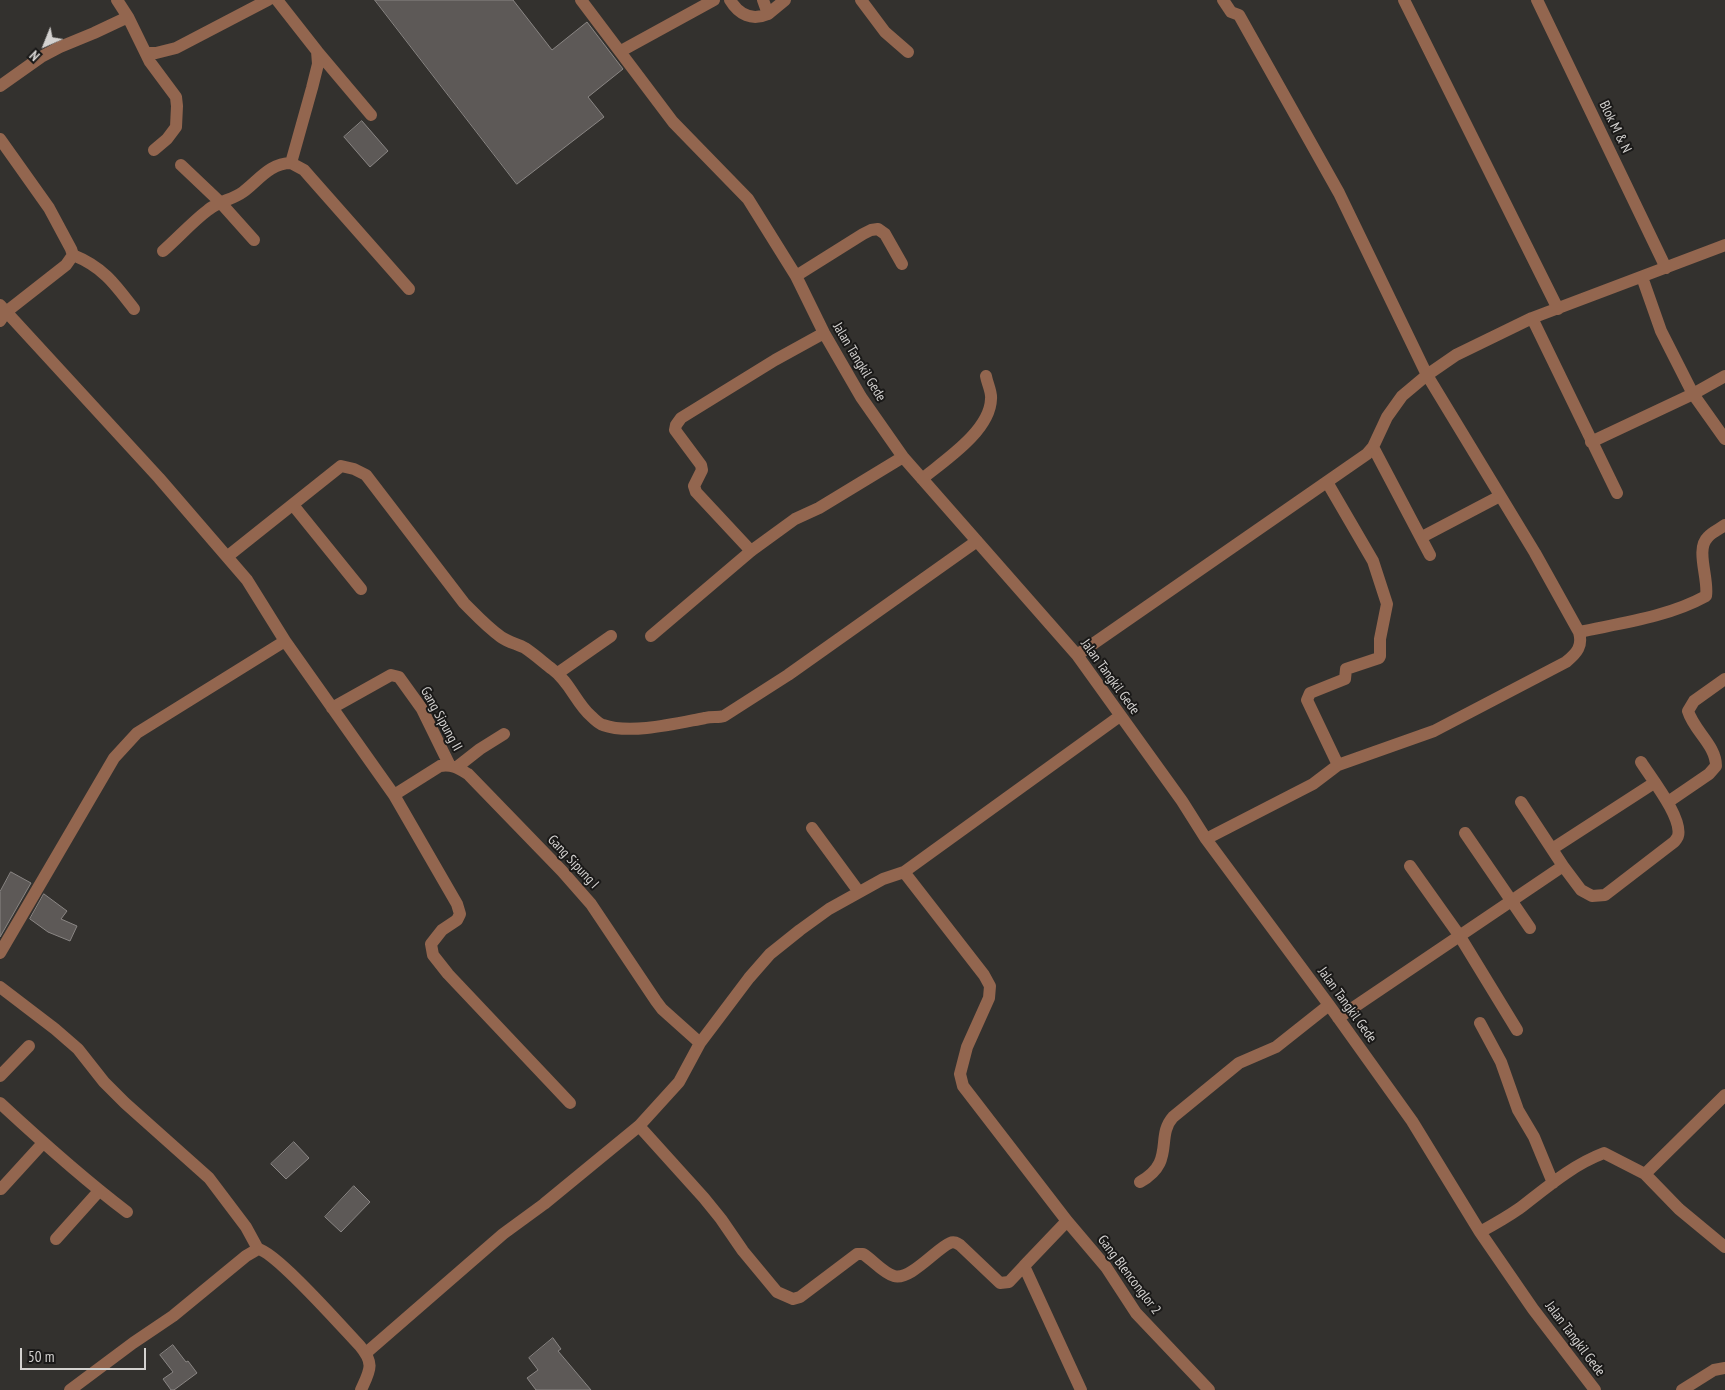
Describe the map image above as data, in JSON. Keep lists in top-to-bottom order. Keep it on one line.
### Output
{"streets":{"street":["Blok M & N","Jalan Tangkil Gede","Gang Sipung II","Gang Sipung I","Gang Blenconglor 2"]},"crossings":[["Gang Sipung II","Gang Sipung I"]],"scale_bar":"50 m","north":"bottom left"}
